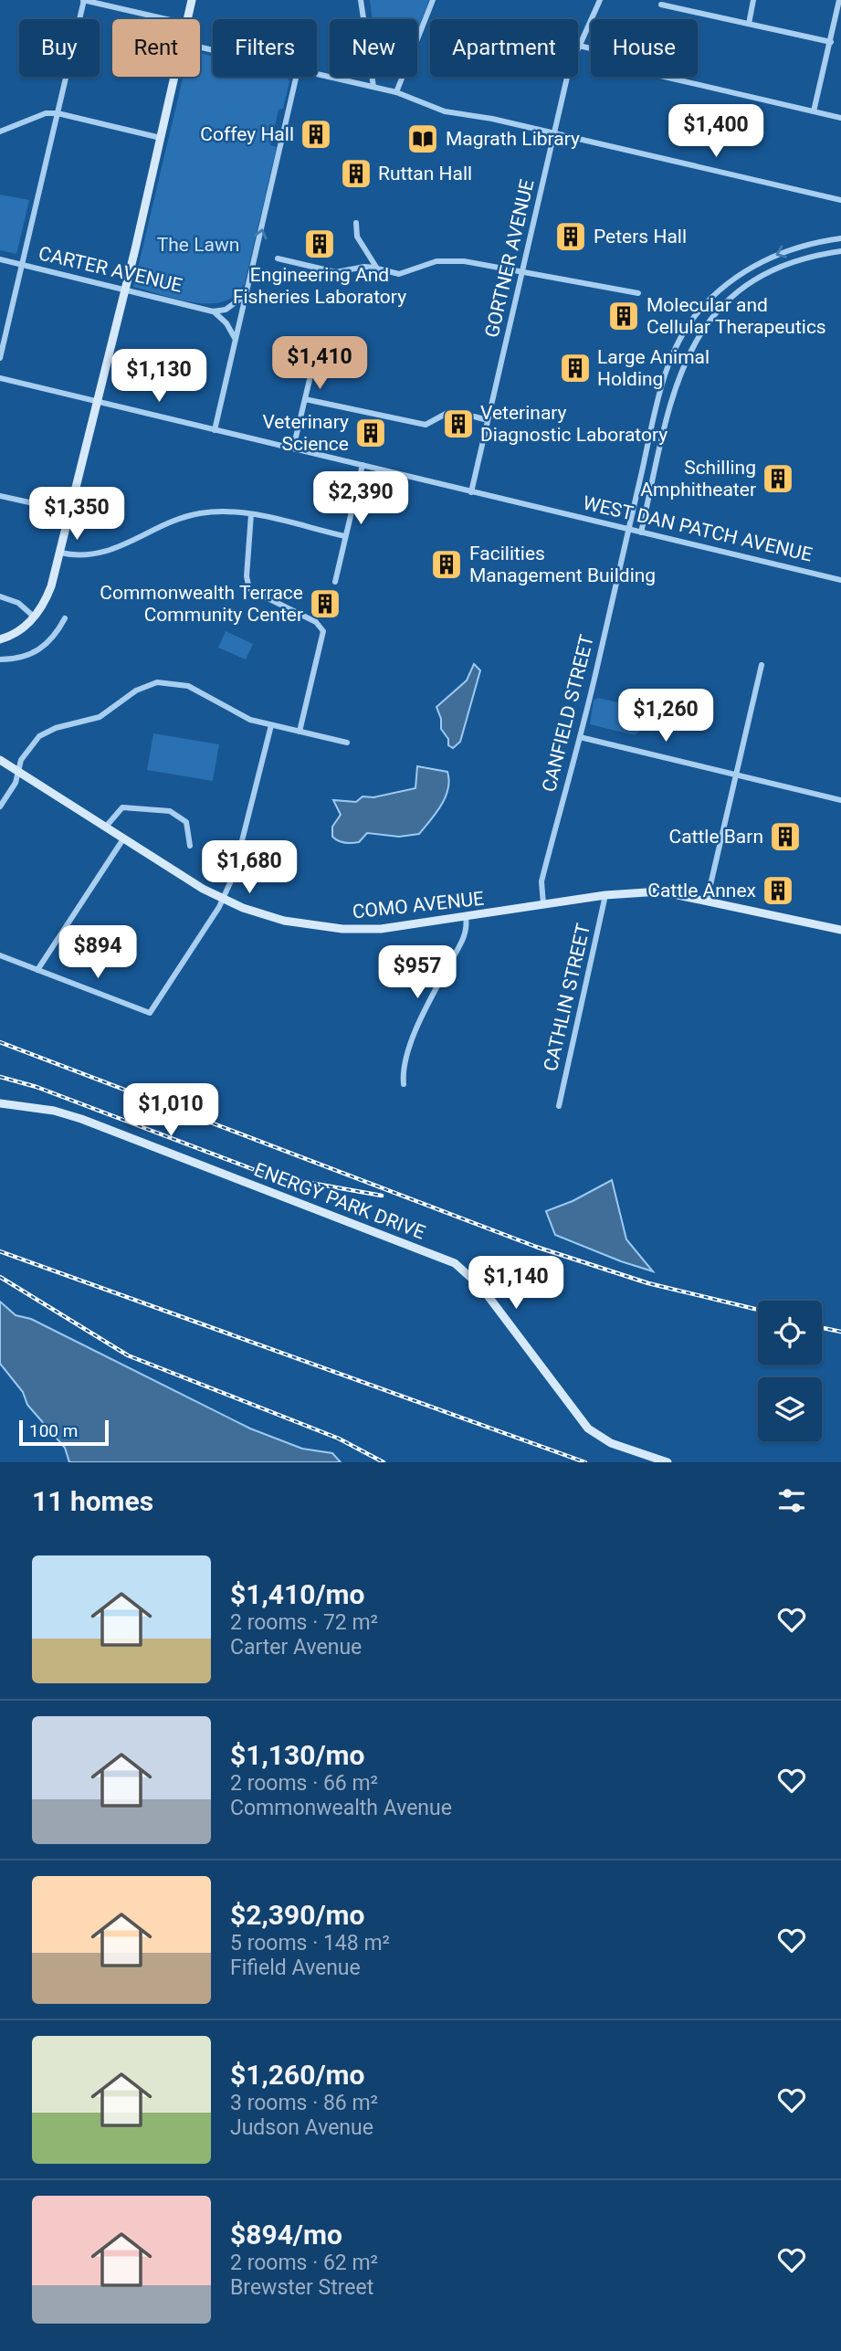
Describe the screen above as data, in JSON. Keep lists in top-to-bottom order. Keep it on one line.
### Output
{"streets":{"main road":["COMO AVENUE","ENERGY PARK DRIVE"],"street":["GORTNER AVENUE","CARTER AVENUE","WEST DAN PATCH AVENUE","CANFIELD STREET","CATHLIN STREET"]},"crossings":[["GORTNER AVENUE","WEST DAN PATCH AVENUE"],["WEST DAN PATCH AVENUE","CANFIELD STREET"],["CANFIELD STREET","COMO AVENUE"],["COMO AVENUE","CATHLIN STREET"]],"parks":["The Lawn"],"places":{"building":["Coffey Hall","Ruttan Hall","Peters Hall","Engineering And Fisheries Laboratory","Molecular and Cellular Therapeutics","Large Animal Holding","Veterinary Diagnostic Laboratory","Veterinary Science","Schilling Amphitheater","Facilities Management Building","Commonwealth Terrace Community Center","Cattle Barn","Cattle Annex"],"library":["Magrath Library"]},"scale_bar":"100 m","page":{"chip":["Buy","Rent","Filters","New","Apartment","House"],"price":["$1,400","$1,410","$1,130","$2,390","$1,350","$1,260","$1,680","$894","$957","$1,010","$1,140"],"scale":"100 m","heading":"11 homes","list":[{"name":"$1,410/mo","note":"2 rooms · 72 m² · Carter Avenue"},{"name":"$1,130/mo","note":"2 rooms · 66 m² · Commonwealth Avenue"},{"name":"$2,390/mo","note":"5 rooms · 148 m² · Fifield Avenue"},{"name":"$1,260/mo","note":"3 rooms · 86 m² · Judson Avenue"},{"name":"$894/mo","note":"2 rooms · 62 m² · Brewster Street"}]}}
